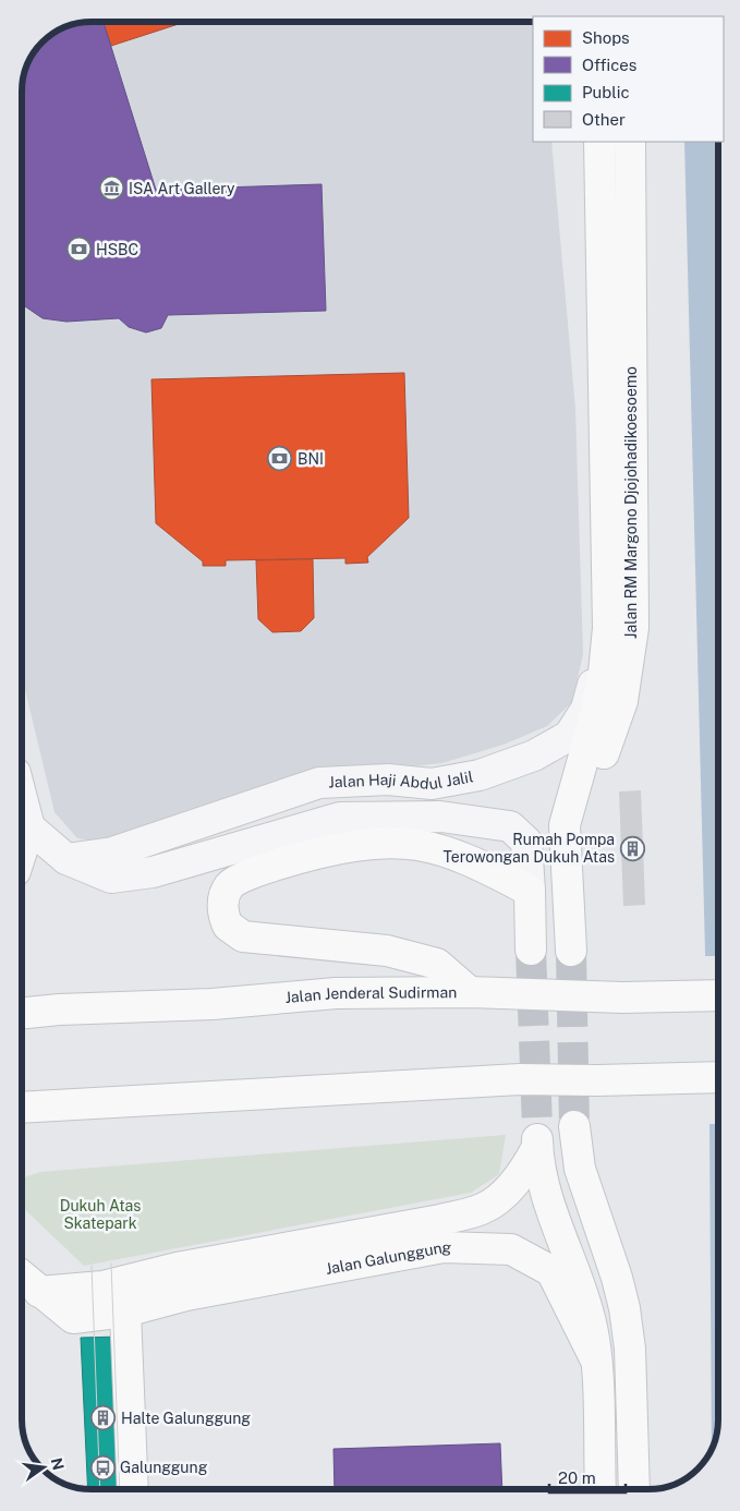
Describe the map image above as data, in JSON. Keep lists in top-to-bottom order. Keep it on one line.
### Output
{"streets":{"main road":["Jalan RM Margono Djojohadikoesoemo","Jalan Jenderal Sudirman","Jalan Galunggung"],"street":["Jalan Haji Abdul Jalil"]},"crossings":[["Jalan RM Margono Djojohadikoesoemo","Jalan Haji Abdul Jalil"]],"parks":["Dukuh Atas Skatepark"],"places":{"museum":["ISA Art Gallery"],"bank":["HSBC","BNI"],"building":["Rumah Pompa Terowongan Dukuh Atas","Halte Galunggung"],"bus stop":["Galunggung"]},"legend":["Shops","Offices","Public","Other"],"scale_bar":"20 m","north":"right"}
